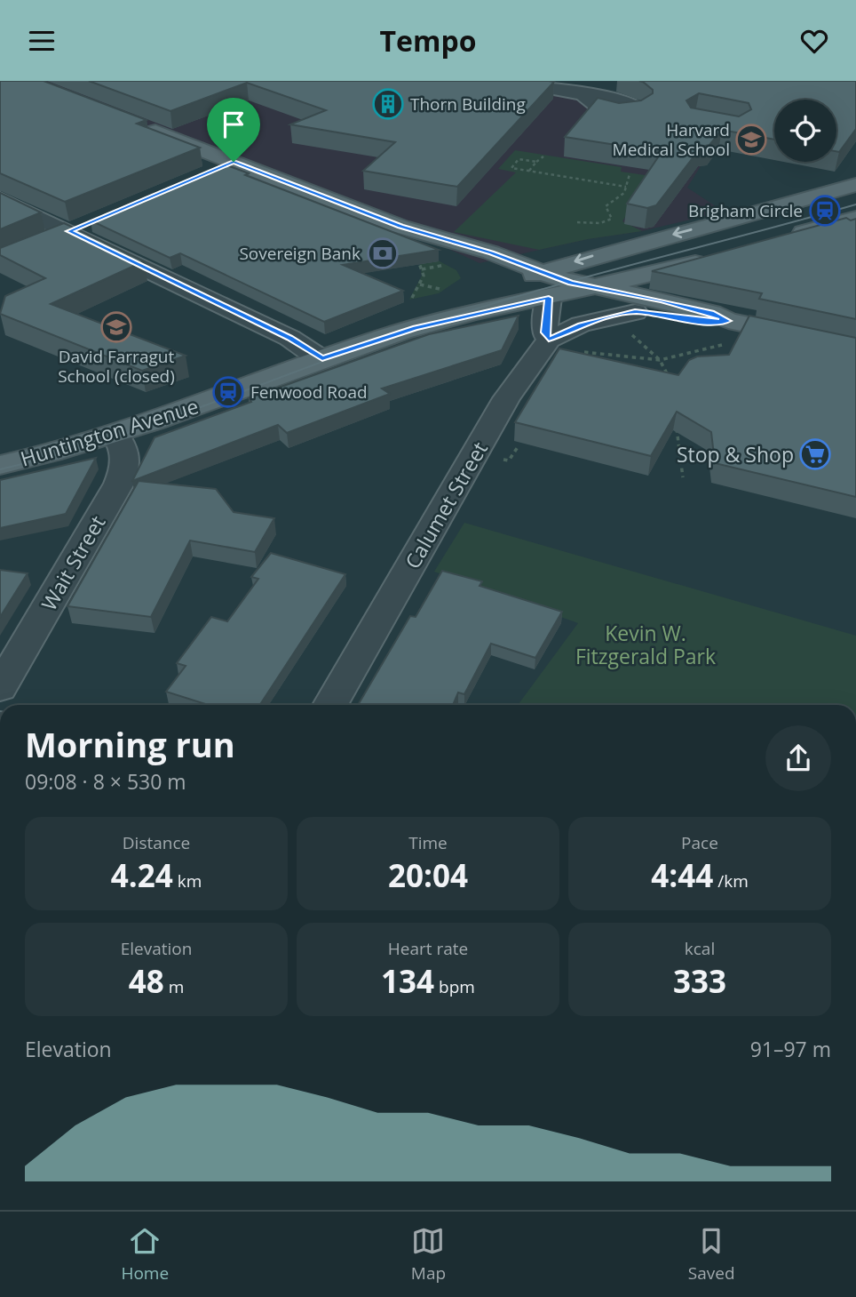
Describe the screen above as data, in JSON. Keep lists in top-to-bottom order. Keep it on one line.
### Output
{"streets":{"main road":["Huntington Avenue"],"street":["Calumet Street","Wait Street"]},"crossings":[["Huntington Avenue","Wait Street"]],"parks":["Kevin W. Fitzgerald Park"],"places":{"building":["Thorn Building"],"school or university":["Harvard Medical School","David Farragut School (closed)"],"station":["Brigham Circle","Fenwood Road"],"bank":["Sovereign Bank"],"supermarket":["Stop & Shop"]},"page":{"header":"Tempo","heading":["Morning run","09:08 · 8 × 530 m"],"stats":[["Distance","4.24 km"],["Time","20:04"],["Pace","4:44 /km"],["Elevation","48 m"],["Heart rate","134 bpm"],["kcal","333"]],"chart":["Elevation","91–97 m"],"tabs":["Home","Map","Saved"]}}
